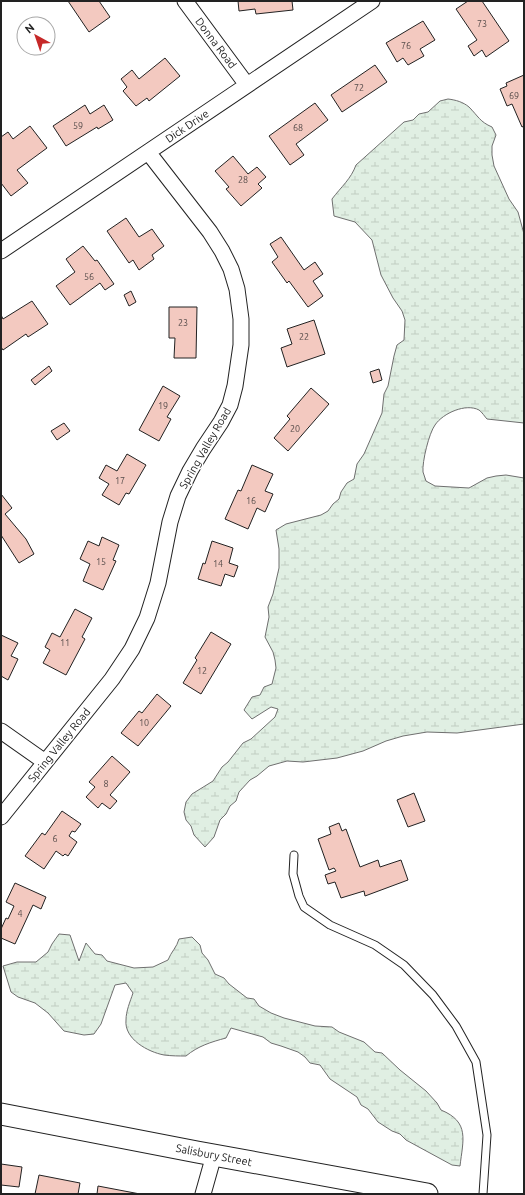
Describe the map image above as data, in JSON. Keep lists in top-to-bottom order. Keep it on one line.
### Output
{"streets":{"main road":["Salisbury Street"],"street":["Donna Road","Dick Drive","Spring Valley Road"]},"crossings":[["Donna Road","Dick Drive"],["Dick Drive","Spring Valley Road"]],"house_numbers":["73","76","72","69","59","68","28","56","23","22","19","20","17","16","15","14","11","12","10","8","6","4"],"north":"top left"}
